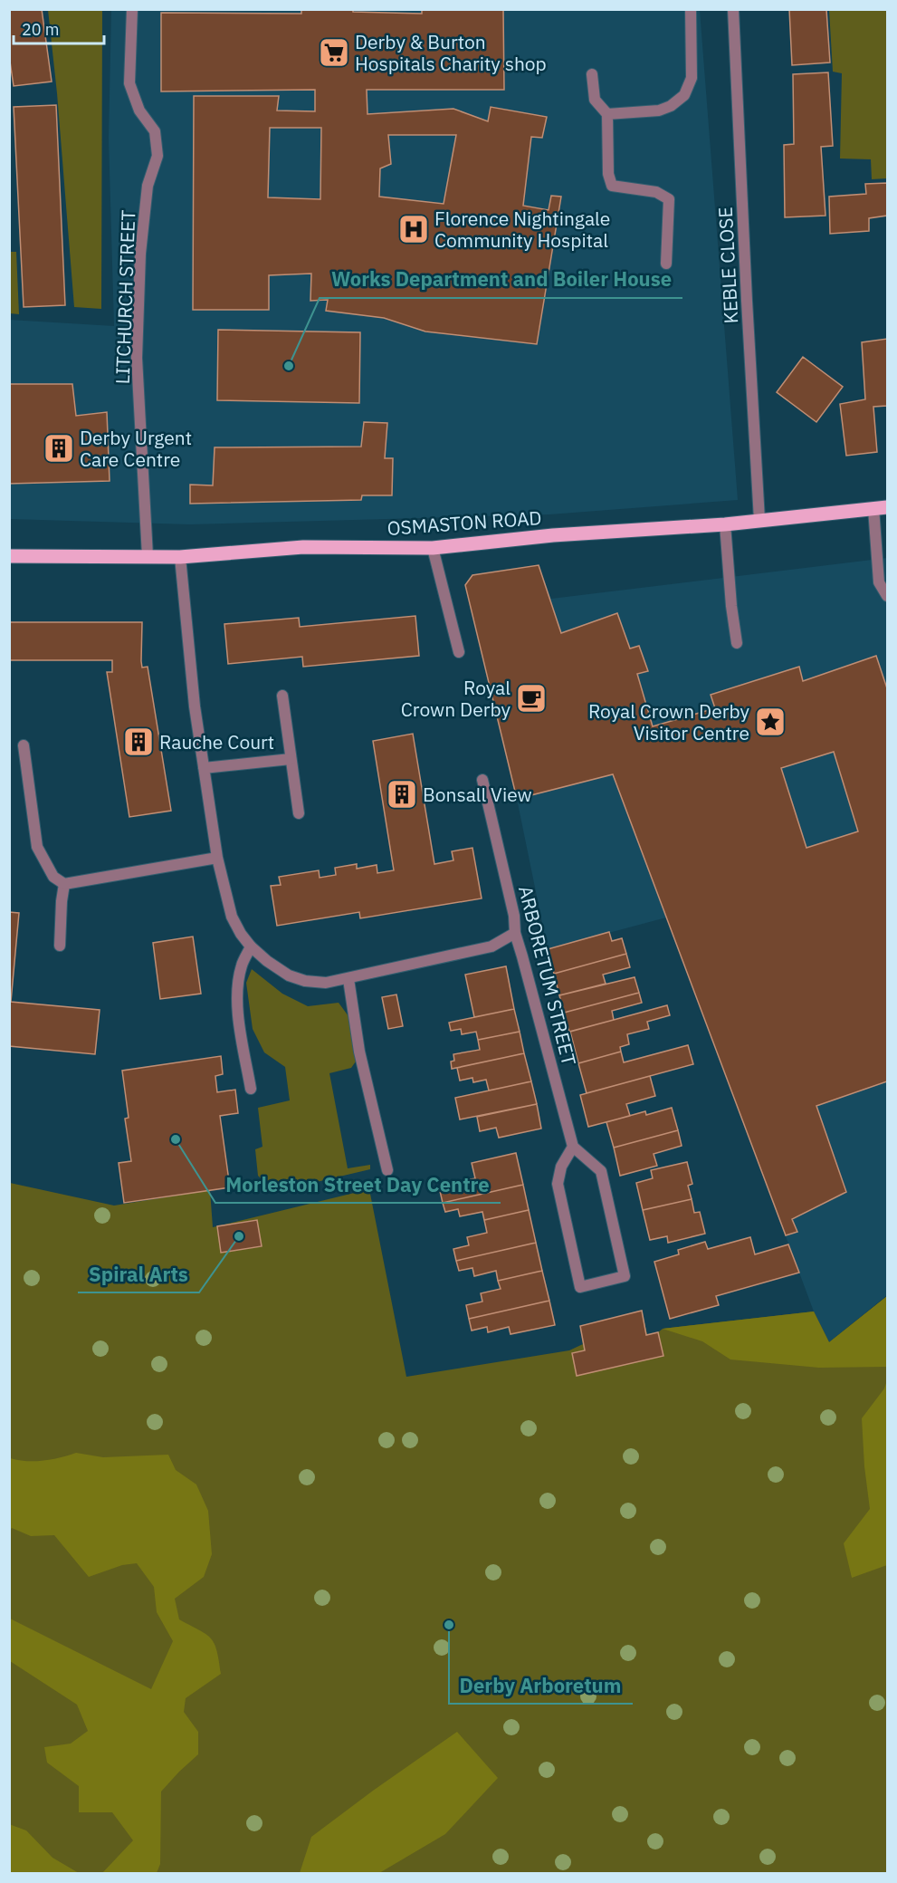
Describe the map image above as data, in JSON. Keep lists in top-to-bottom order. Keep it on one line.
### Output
{"streets":{"main road":["OSMASTON ROAD"],"street":["KEBLE CLOSE","LITCHURCH STREET","ARBORETUM STREET"]},"crossings":[["KEBLE CLOSE","OSMASTON ROAD"],["LITCHURCH STREET","OSMASTON ROAD"]],"places":{"supermarket":["Derby & Burton Hospitals Charity shop"],"hospital":["Florence Nightingale Community Hospital"],"other":["Works Department and Boiler House","Morleston Street Day Centre","Spiral Arts","Derby Arboretum"],"building":["Derby Urgent Care Centre","Rauche Court","Bonsall View"],"cafe":["Royal Crown Derby"],"place":["Royal Crown Derby Visitor Centre"]},"scale_bar":"20 m"}
